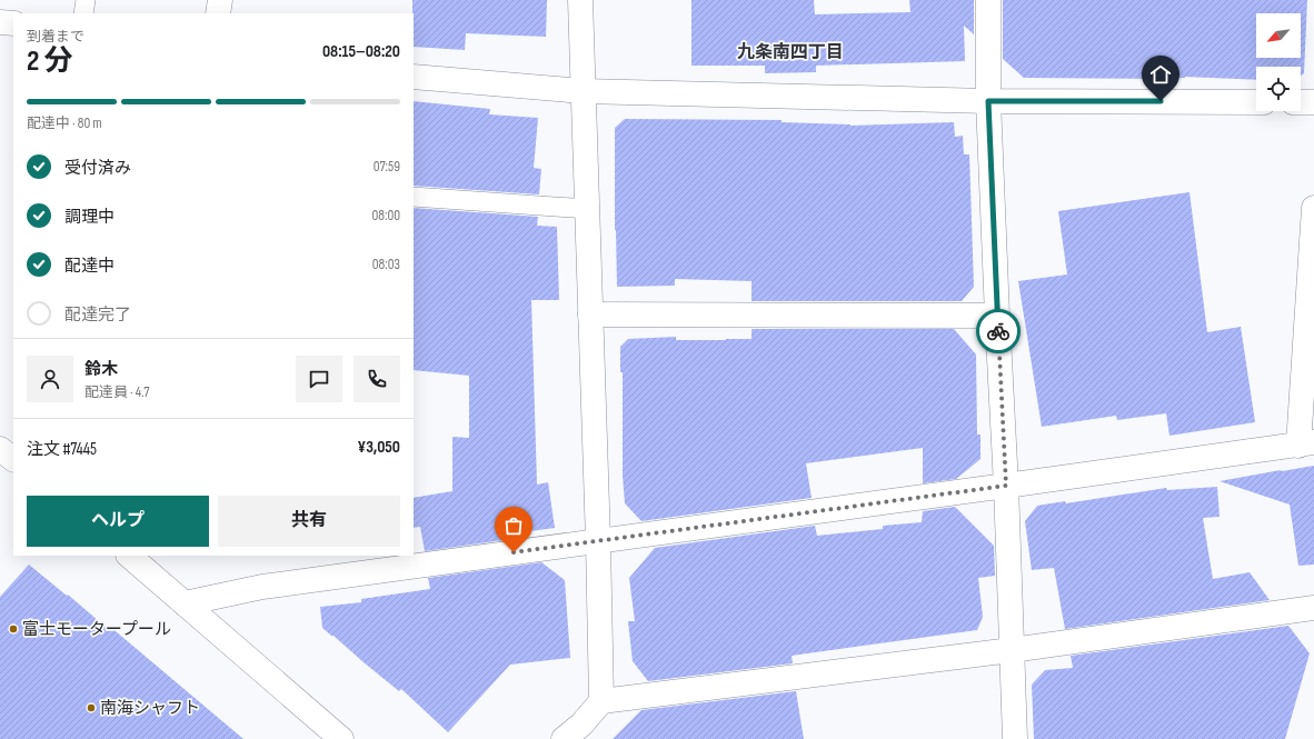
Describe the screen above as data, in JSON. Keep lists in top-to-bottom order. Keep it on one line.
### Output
{"districts":["九条南四丁目"],"places":["富士モータープール","南海シャフト"],"north":"bottom left","page":{"heading":["2 分","到着まで","08:15–08:20"],"panel":["鈴木","配達員 · 4.7","注文 #7445","¥3,050"],"bar":"配達中 · 80 m","list":[["受付済み","07:59"],["調理中","08:00"],["配達中","08:03"],"配達完了"],"buttons":["ヘルプ","共有"]}}
